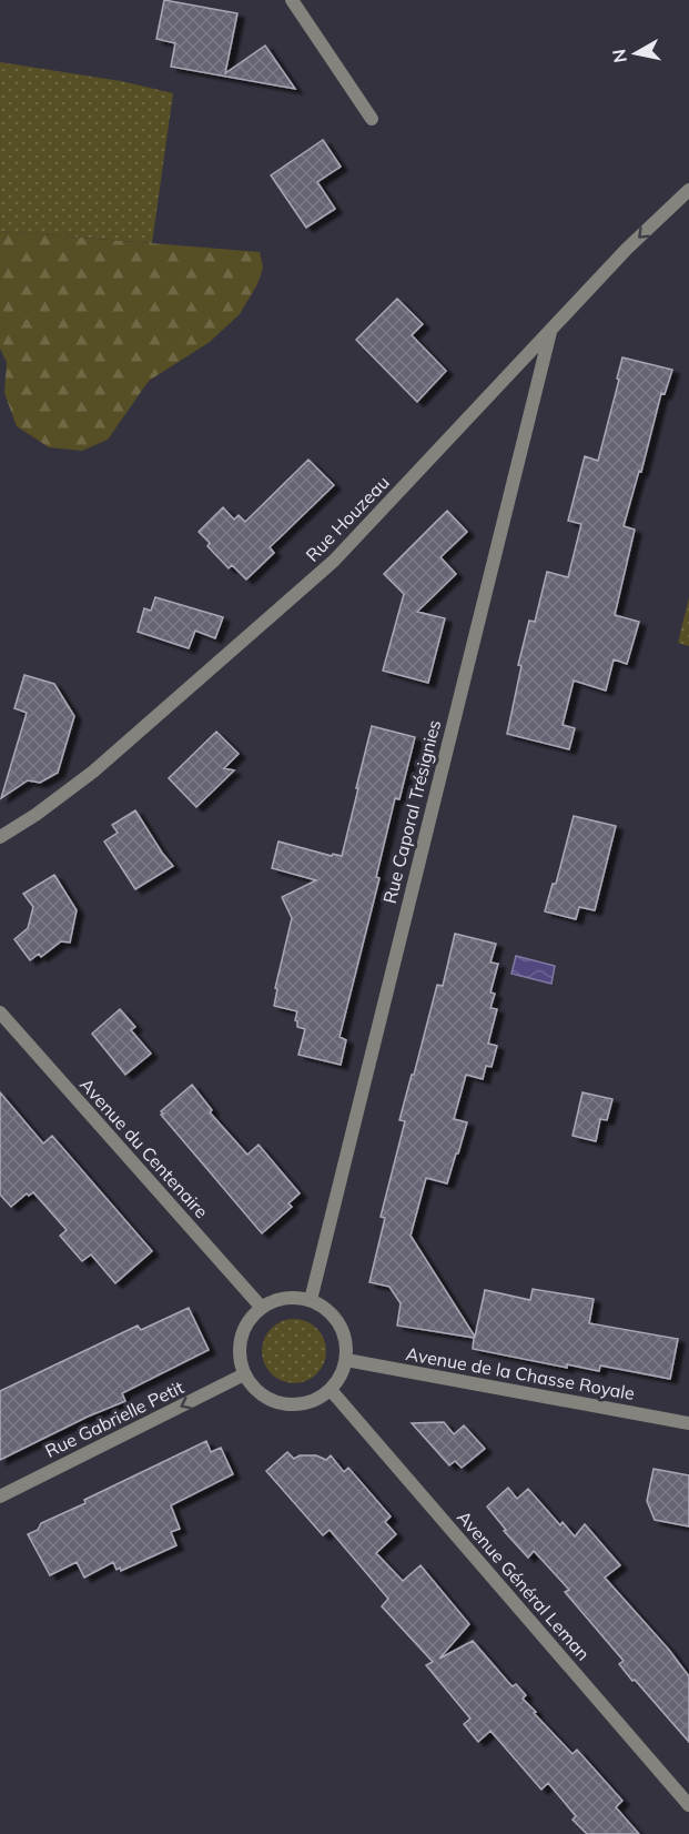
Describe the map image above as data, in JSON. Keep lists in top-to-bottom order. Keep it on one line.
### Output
{"streets":{"street":["Rue Houzeau","Rue Caporal Trésignies","Avenue du Centenaire","Avenue de la Chasse Royale","Rue Gabrielle Petit","Avenue Général Leman"]},"crossings":[["Rue Houzeau","Rue Caporal Trésignies"],["Rue Caporal Trésignies","Avenue du Centenaire"],["Rue Caporal Trésignies","Avenue de la Chasse Royale"],["Rue Caporal Trésignies","Rue Gabrielle Petit"],["Rue Caporal Trésignies","Avenue Général Leman"],["Avenue du Centenaire","Avenue de la Chasse Royale"],["Avenue du Centenaire","Rue Gabrielle Petit"],["Avenue du Centenaire","Avenue Général Leman"],["Avenue de la Chasse Royale","Rue Gabrielle Petit"],["Avenue de la Chasse Royale","Avenue Général Leman"],["Rue Gabrielle Petit","Avenue Général Leman"]],"one_way":["Rue Gabrielle Petit"],"north":"left"}
